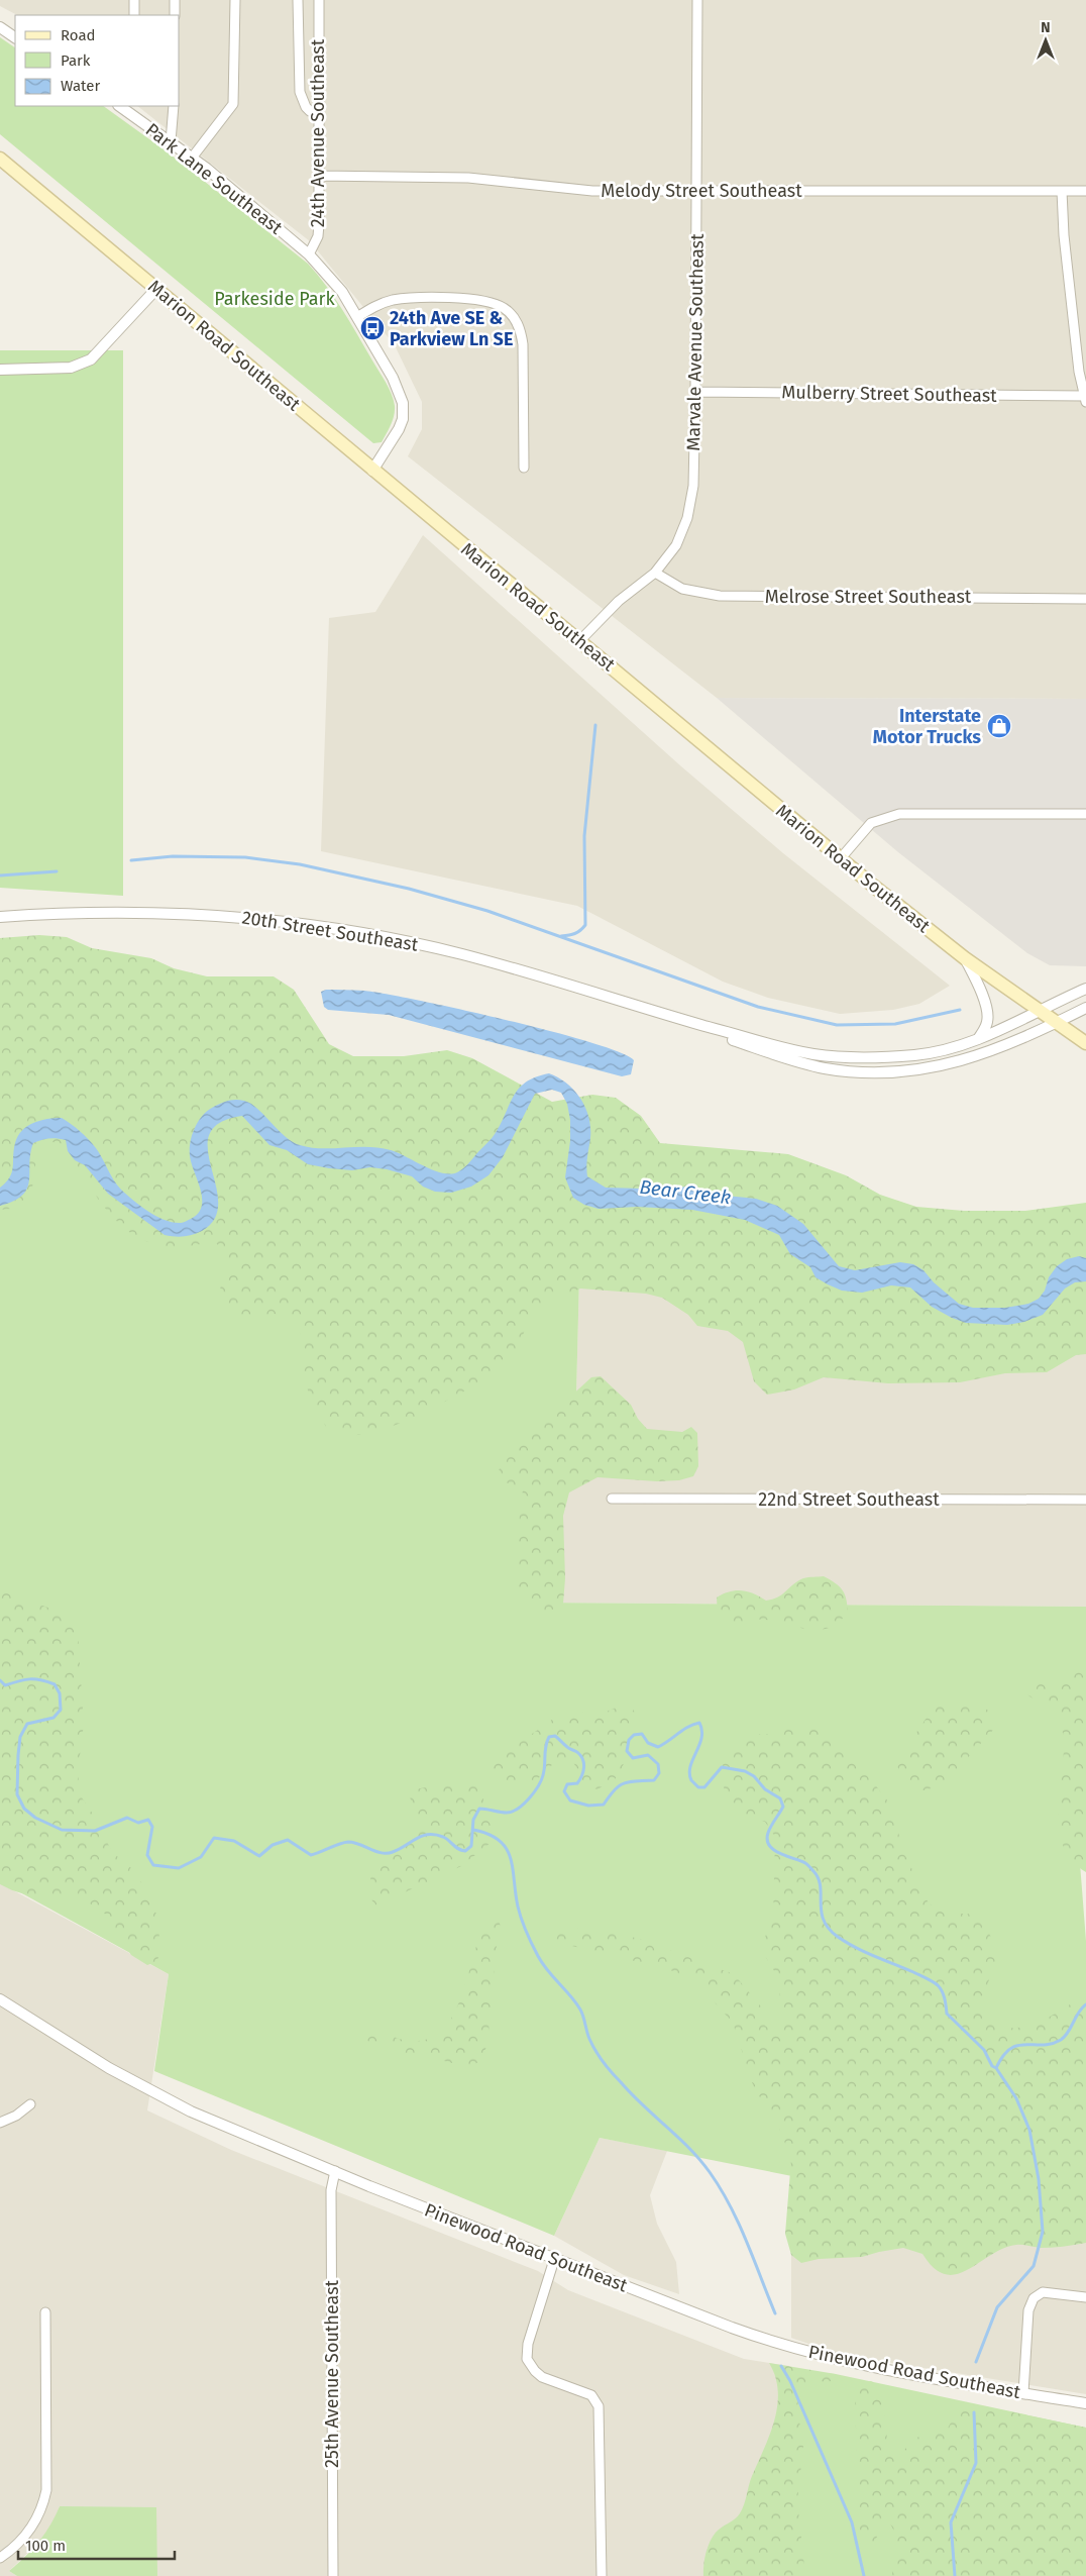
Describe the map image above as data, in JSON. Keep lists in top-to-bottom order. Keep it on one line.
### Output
{"streets":{"main road":["Marion Road Southeast"],"street":["24th Avenue Southeast","Park Lane Southeast","Melody Street Southeast","Marvale Avenue Southeast","Mulberry Street Southeast","Melrose Street Southeast","20th Street Southeast","22nd Street Southeast","Pinewood Road Southeast","25th Avenue Southeast"]},"crossings":[["24th Avenue Southeast","Park Lane Southeast"],["24th Avenue Southeast","Melody Street Southeast"],["Melody Street Southeast","Marvale Avenue Southeast"],["Marvale Avenue Southeast","Marion Road Southeast"],["Marvale Avenue Southeast","Mulberry Street Southeast"],["Marvale Avenue Southeast","Melrose Street Southeast"],["Marion Road Southeast","20th Street Southeast"],["Pinewood Road Southeast","25th Avenue Southeast"]],"water":["Bear Creek"],"parks":["Parkeside Park"],"places":{"bus stop":["24th Ave SE & Parkview Ln SE"],"shop":["Interstate Motor Trucks"]},"legend":["Road","Park","Water"],"scale_bar":"100 m","north":"top"}
